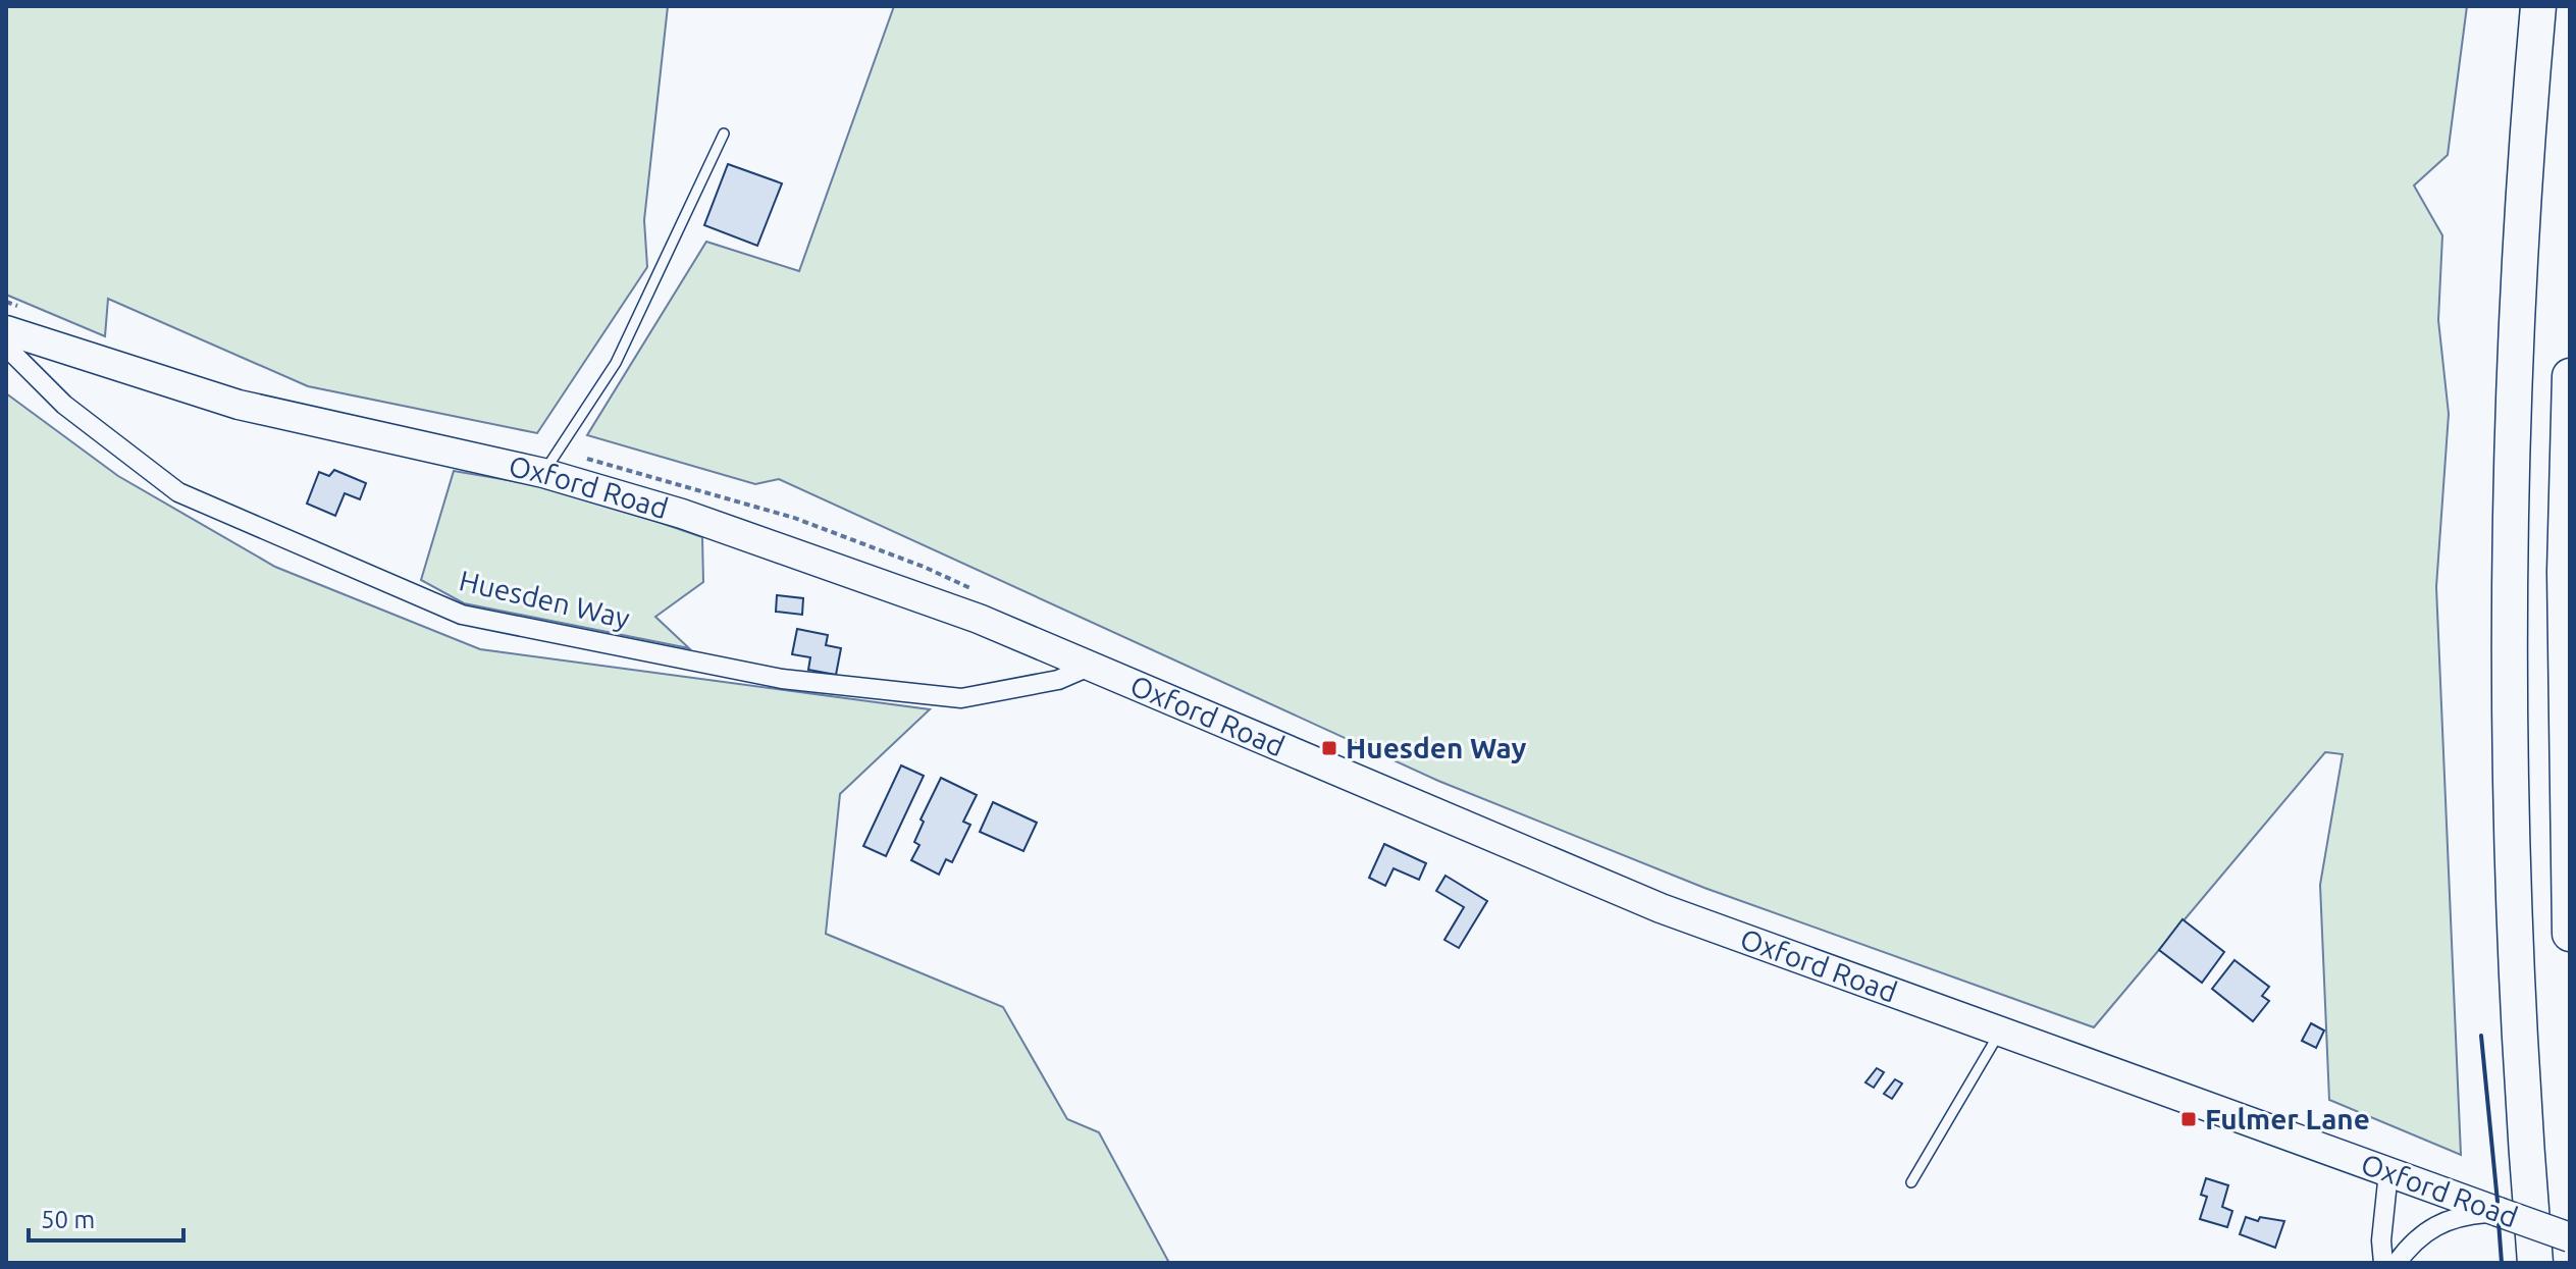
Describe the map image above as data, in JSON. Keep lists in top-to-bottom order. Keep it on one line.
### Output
{"streets":{"main road":["Oxford Road"],"street":["Huesden Way"]},"crossings":[["Oxford Road","Huesden Way"]],"places":{"transit":["Huesden Way","Fulmer Lane"]},"scale_bar":"50 m"}
